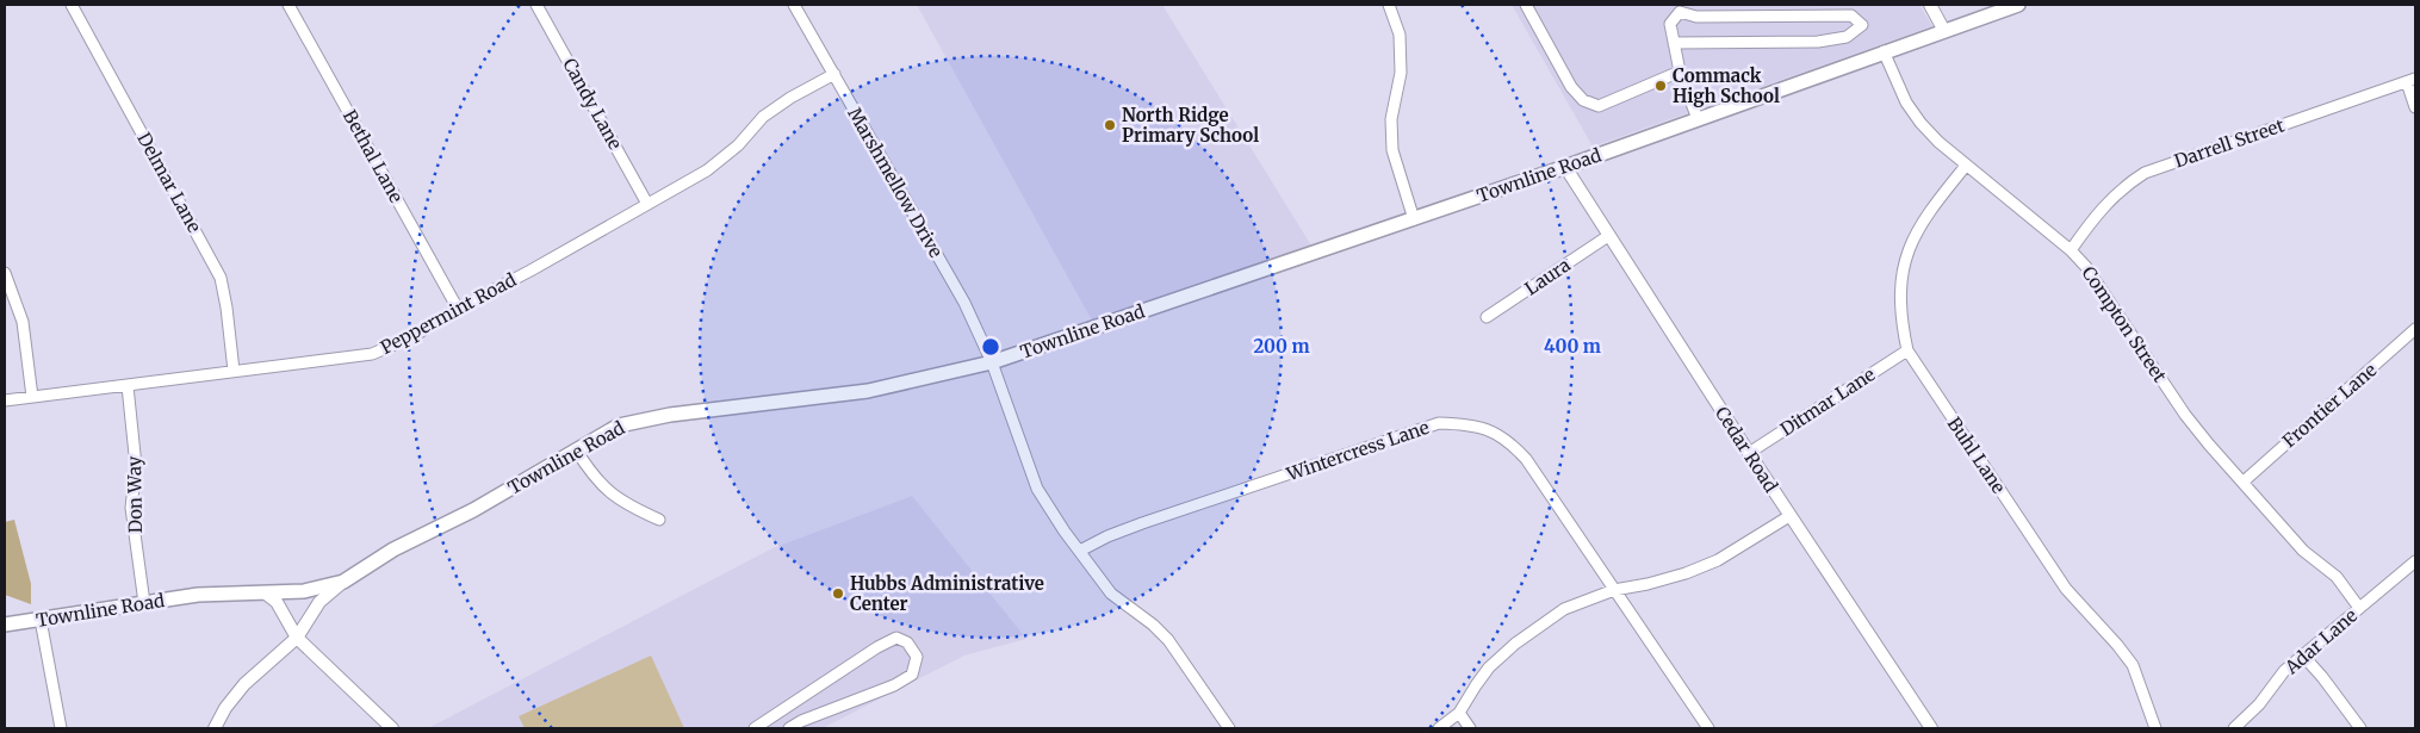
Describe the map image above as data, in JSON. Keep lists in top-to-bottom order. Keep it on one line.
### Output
{"streets":{"main road":["Townline Road"],"street":["Candy Lane","Darrell Street","Bethal Lane","Delmar Lane","Marshmellow Drive","Laura","Peppermint Road","Compton Street","Ditmar Lane","Frontier Lane","Cedar Road","Wintercress Lane","Buhl Lane","Don Way","Adar Lane"]},"crossings":[["Candy Lane","Peppermint Road"],["Darrell Street","Compton Street"],["Bethal Lane","Peppermint Road"],["Townline Road","Marshmellow Drive"],["Townline Road","Compton Street"],["Townline Road","Cedar Road"],["Townline Road","Don Way"],["Delmar Lane","Peppermint Road"],["Marshmellow Drive","Peppermint Road"],["Marshmellow Drive","Wintercress Lane"],["Laura","Cedar Road"],["Peppermint Road","Don Way"],["Compton Street","Frontier Lane"],["Compton Street","Buhl Lane"],["Compton Street","Adar Lane"],["Ditmar Lane","Cedar Road"],["Ditmar Lane","Buhl Lane"]],"places":["Commack High School","North Ridge Primary School","Hubbs Administrative Center"],"rings":["200 m","400 m"]}
